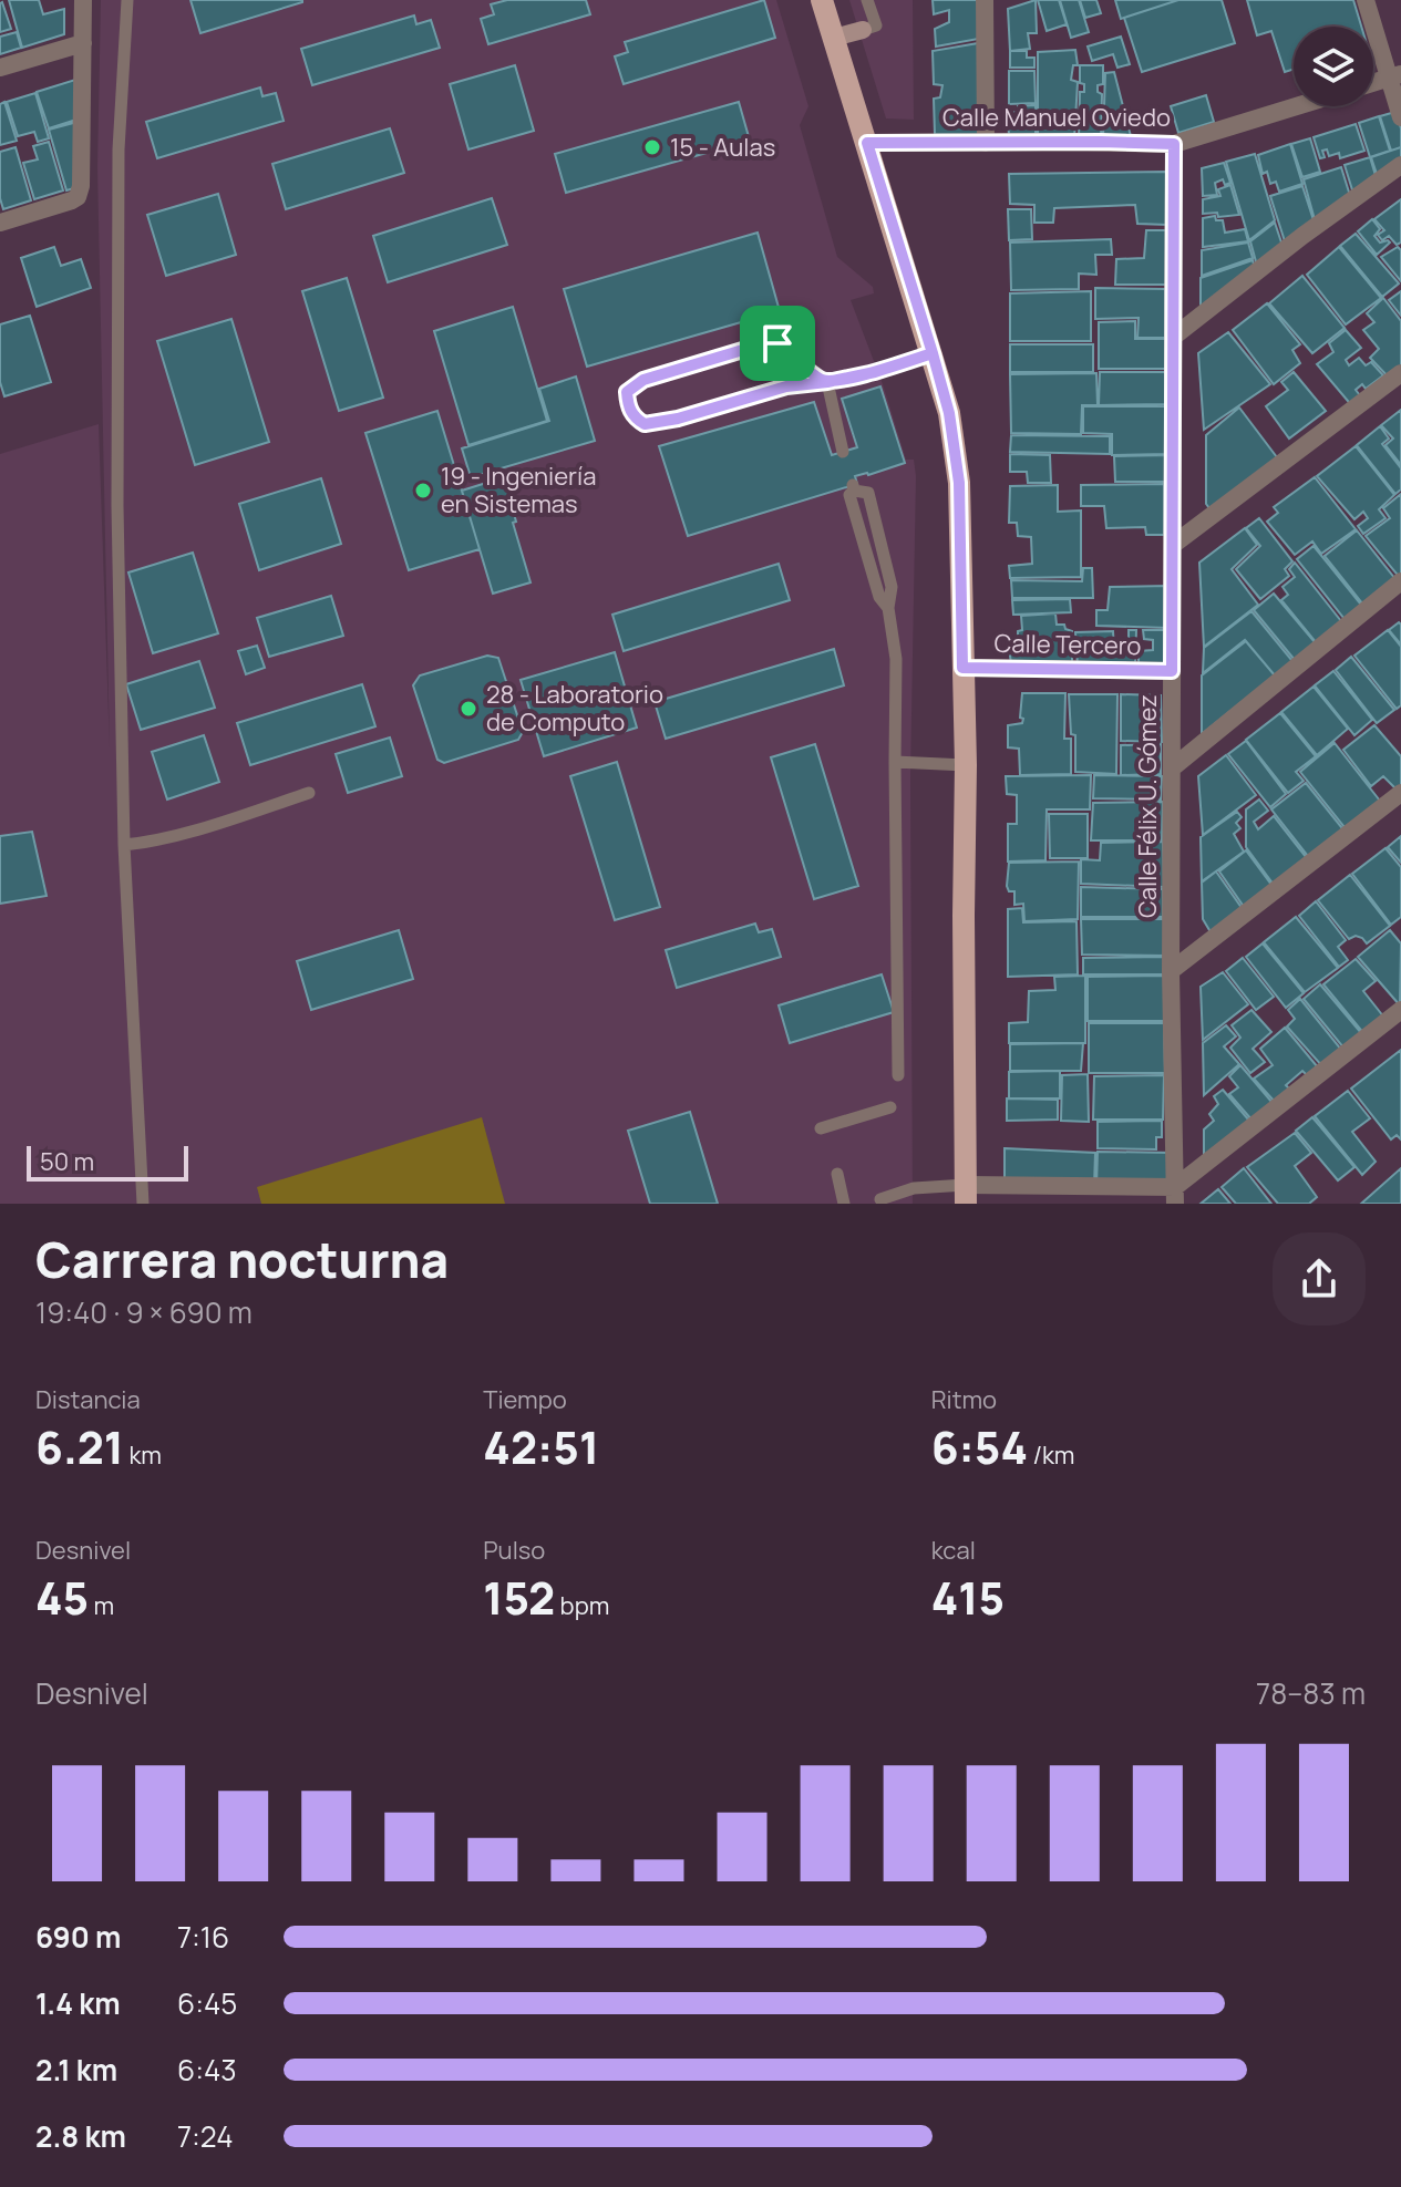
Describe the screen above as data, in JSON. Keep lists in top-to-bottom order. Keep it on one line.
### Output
{"streets":{"street":["Calle Manuel Oviedo","Calle Tercero","Calle Félix U. Gómez"]},"crossings":[["Calle Manuel Oviedo","Calle Félix U. Gómez"],["Calle Tercero","Calle Félix U. Gómez"]],"places":["15 - Aulas","19 - Ingeniería en Sistemas","28 - Laboratorio de Computo"],"scale_bar":"50 m","page":{"scale":"50 m","heading":["Carrera nocturna","19:40 · 9 × 690 m"],"stats":[["Distancia","6.21 km"],["Tiempo","42:51"],["Ritmo","6:54 /km"],["Desnivel","45 m"],["Pulso","152 bpm"],["kcal","415"]],"chart":["Desnivel","78–83 m"],"list":[{"name":"690 m","note":"7:16"},{"name":"1.4 km","note":"6:45"},{"name":"2.1 km","note":"6:43"},{"name":"2.8 km","note":"7:24"}]}}
